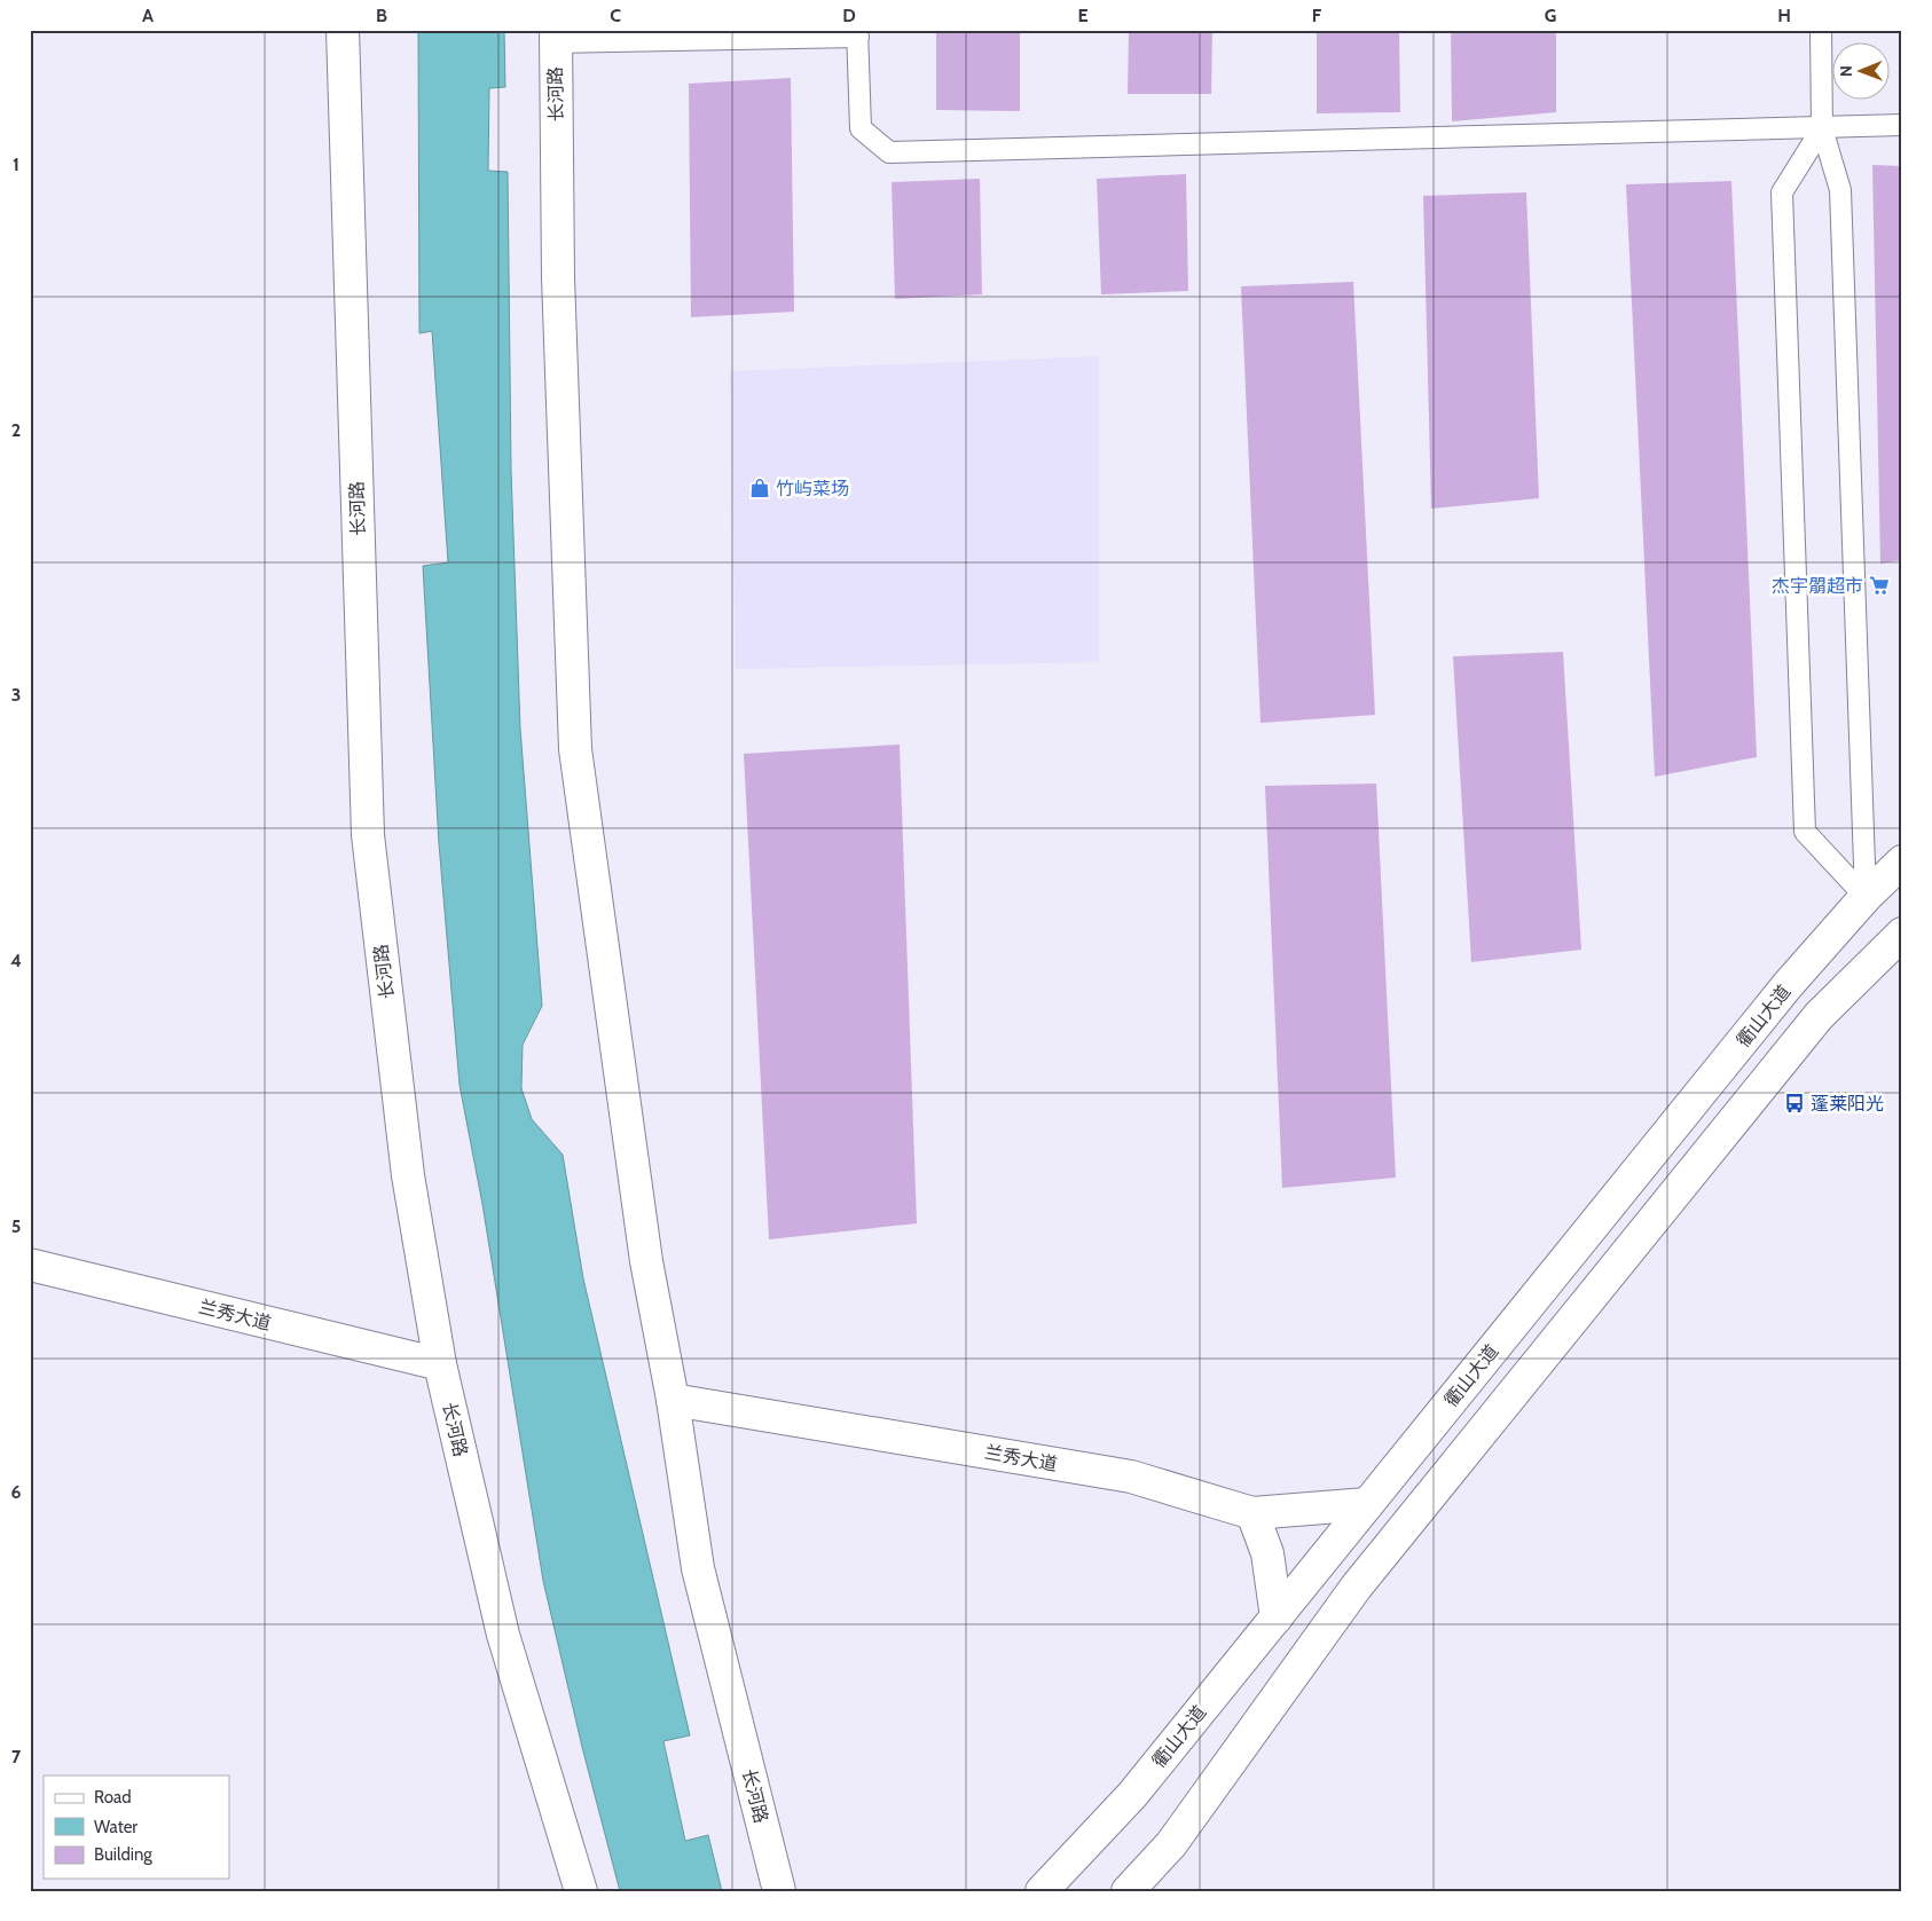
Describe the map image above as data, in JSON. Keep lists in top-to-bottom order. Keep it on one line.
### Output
{"streets":{"main road":["长河路","衢山大道","兰秀大道"]},"crossings":[["长河路","兰秀大道"],["衢山大道","兰秀大道"]],"places":{"shop":["竹屿菜场"],"supermarket":["杰宇朤超市"],"bus stop":["蓬莱阳光"]},"legend":["Road","Water","Building"],"north":"left","grid":{"columns":["A","B","C","D","E","F","G","H"],"rows":["1","2","3","4","5","6","7"]}}
